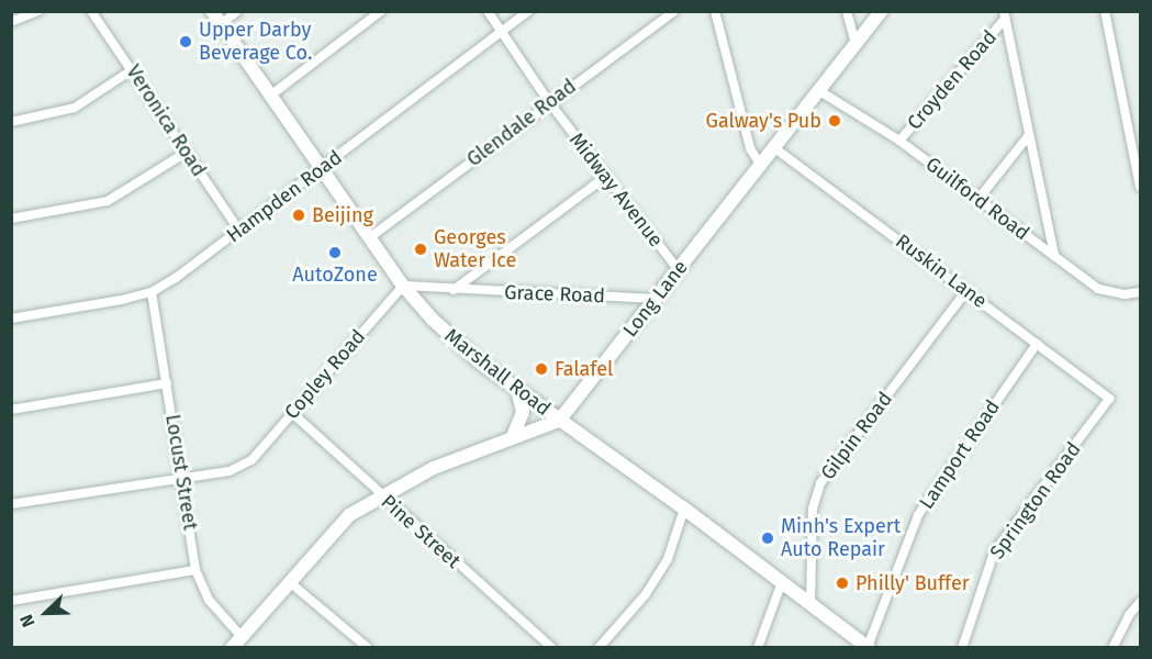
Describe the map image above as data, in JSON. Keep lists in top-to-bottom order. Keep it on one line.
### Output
{"streets":{"main road":["Long Lane","Marshall Road"],"street":["Croyden Road","Veronica Road","Glendale Road","Midway Avenue","Hampden Road","Guilford Road","Ruskin Lane","Grace Road","Copley Road","Gilpin Road","Lamport Road","Locust Street","Springton Road","Pine Street"]},"crossings":[["Croyden Road","Guilford Road"],["Veronica Road","Hampden Road"],["Glendale Road","Midway Avenue"],["Glendale Road","Marshall Road"],["Midway Avenue","Hampden Road"],["Midway Avenue","Long Lane"],["Hampden Road","Marshall Road"],["Hampden Road","Locust Street"],["Guilford Road","Long Lane"],["Ruskin Lane","Long Lane"],["Ruskin Lane","Gilpin Road"],["Ruskin Lane","Lamport Road"],["Ruskin Lane","Springton Road"],["Grace Road","Long Lane"],["Long Lane","Marshall Road"],["Marshall Road","Copley Road"],["Marshall Road","Gilpin Road"],["Marshall Road","Lamport Road"],["Copley Road","Locust Street"],["Copley Road","Pine Street"]],"places":["Upper Darby Beverage Co.","Galway's Pub","Beijing","Georges Water Ice","AutoZone","Falafel","Minh's Expert Auto Repair","Philly' Buffer"],"north":"bottom left"}
